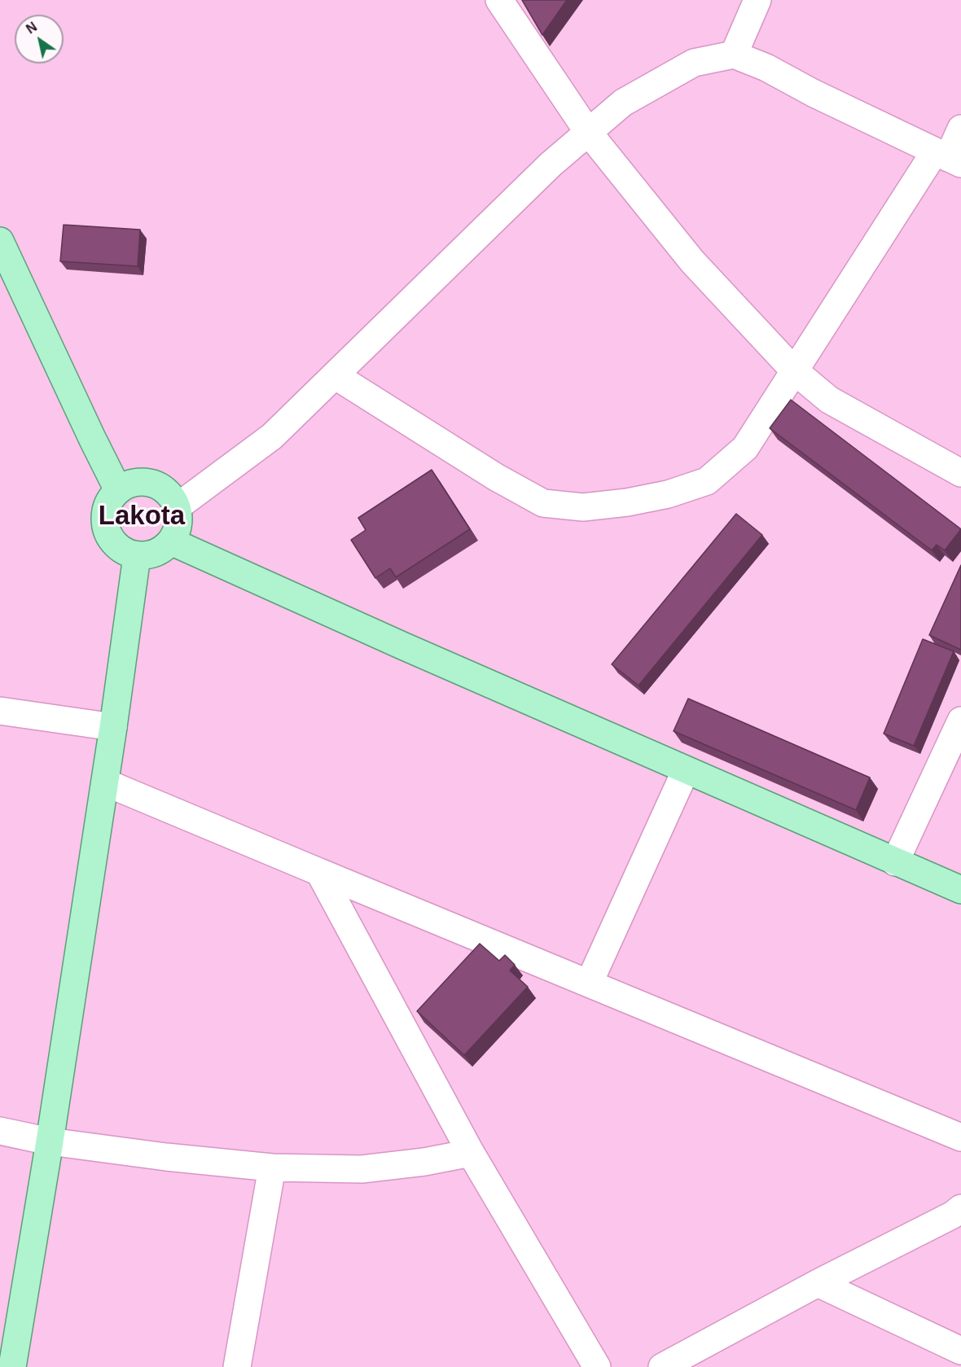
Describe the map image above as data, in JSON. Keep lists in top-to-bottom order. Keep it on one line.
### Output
{"districts":["Lakota"],"north":"top left"}
